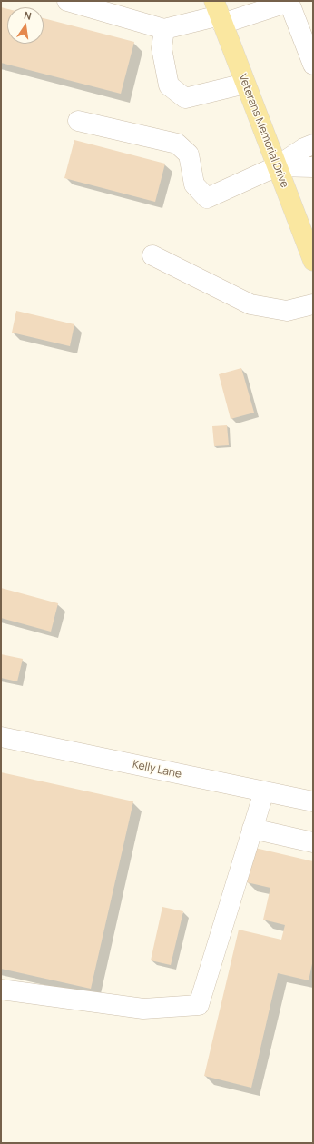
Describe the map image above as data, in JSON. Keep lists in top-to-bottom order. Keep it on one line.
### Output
{"streets":{"main road":["Veterans Memorial Drive"],"street":["Kelly Lane"]},"north":"top"}
